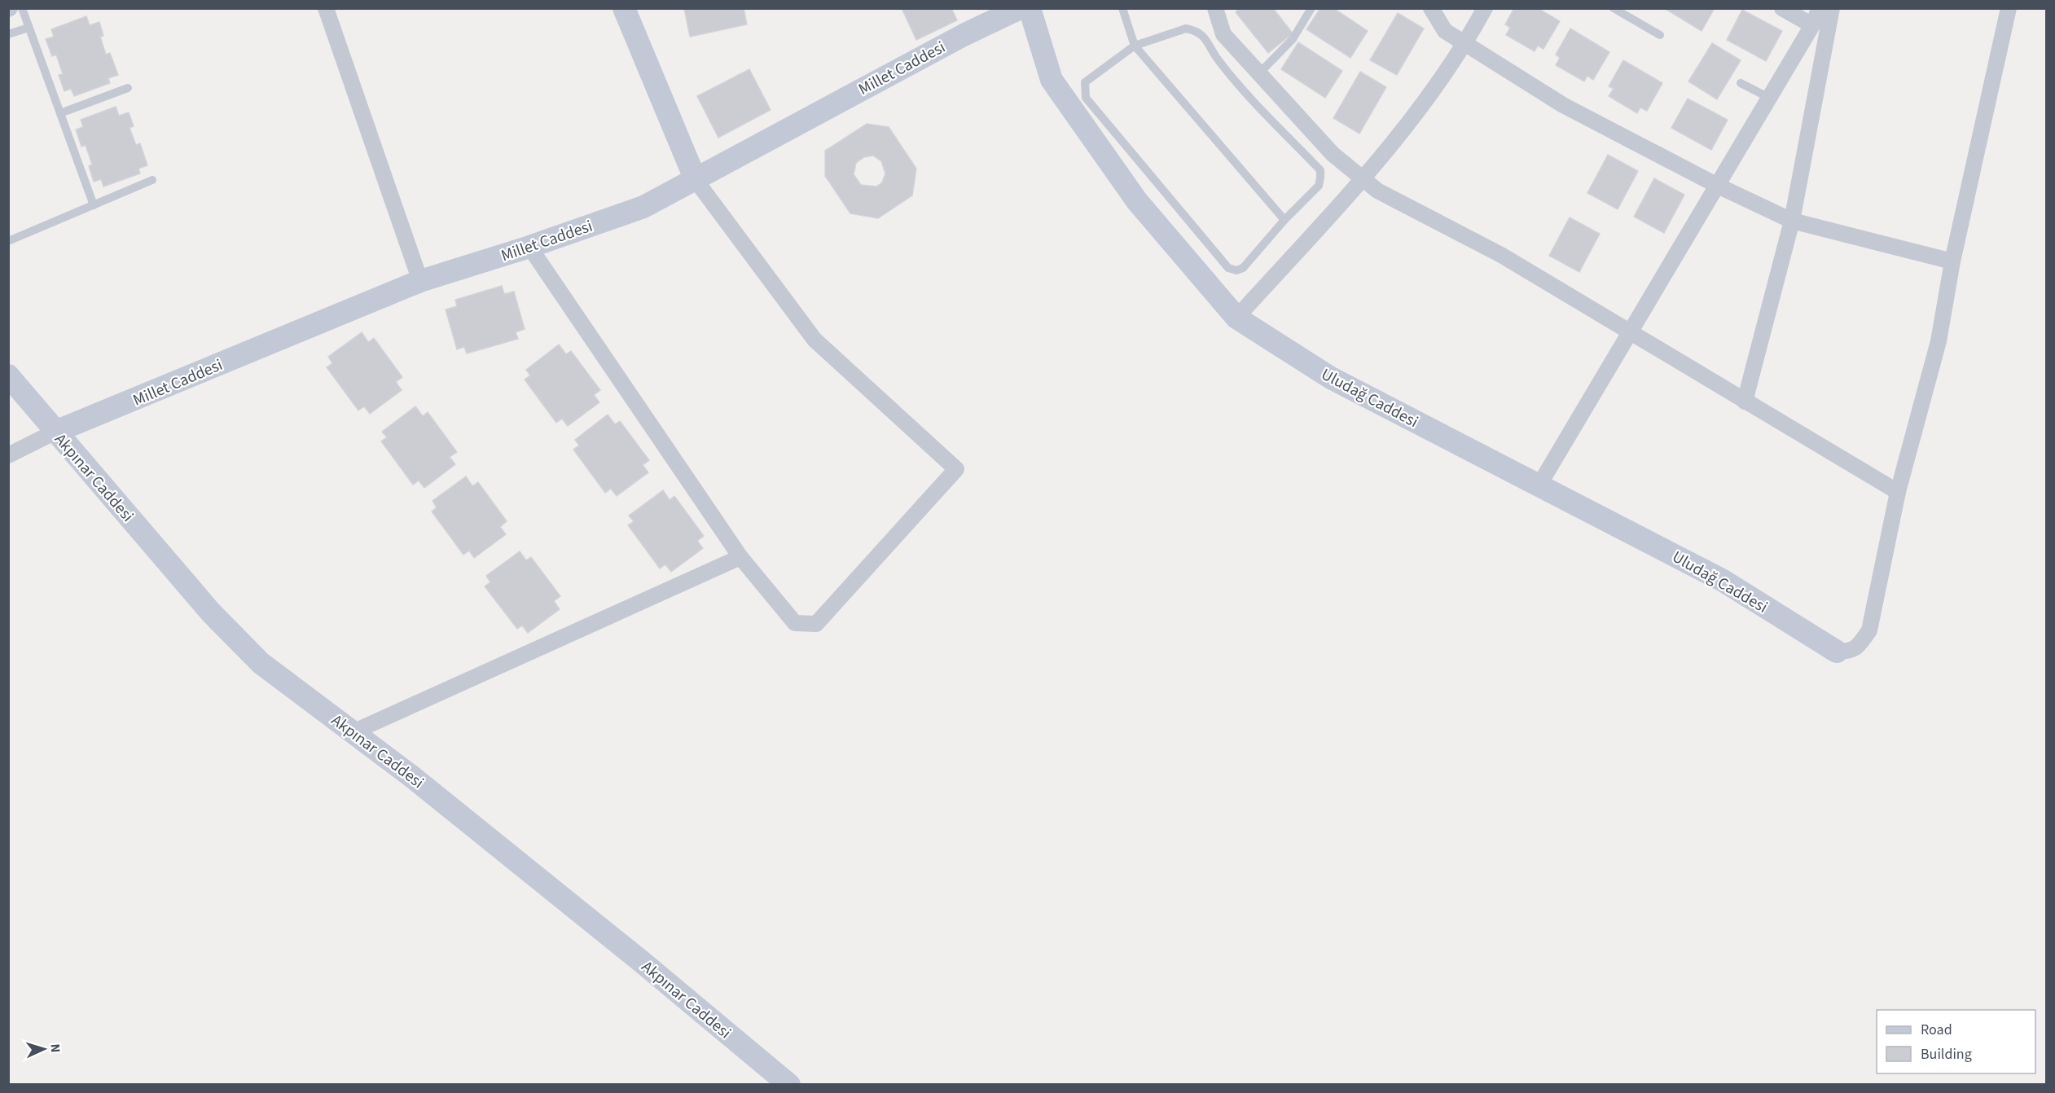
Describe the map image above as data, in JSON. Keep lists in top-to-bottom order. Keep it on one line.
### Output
{"streets":{"street":["Millet Caddesi","Uludağ Caddesi","Akpınar Caddesi"]},"crossings":[["Millet Caddesi","Akpınar Caddesi"]],"legend":["Road","Building"],"north":"right"}
